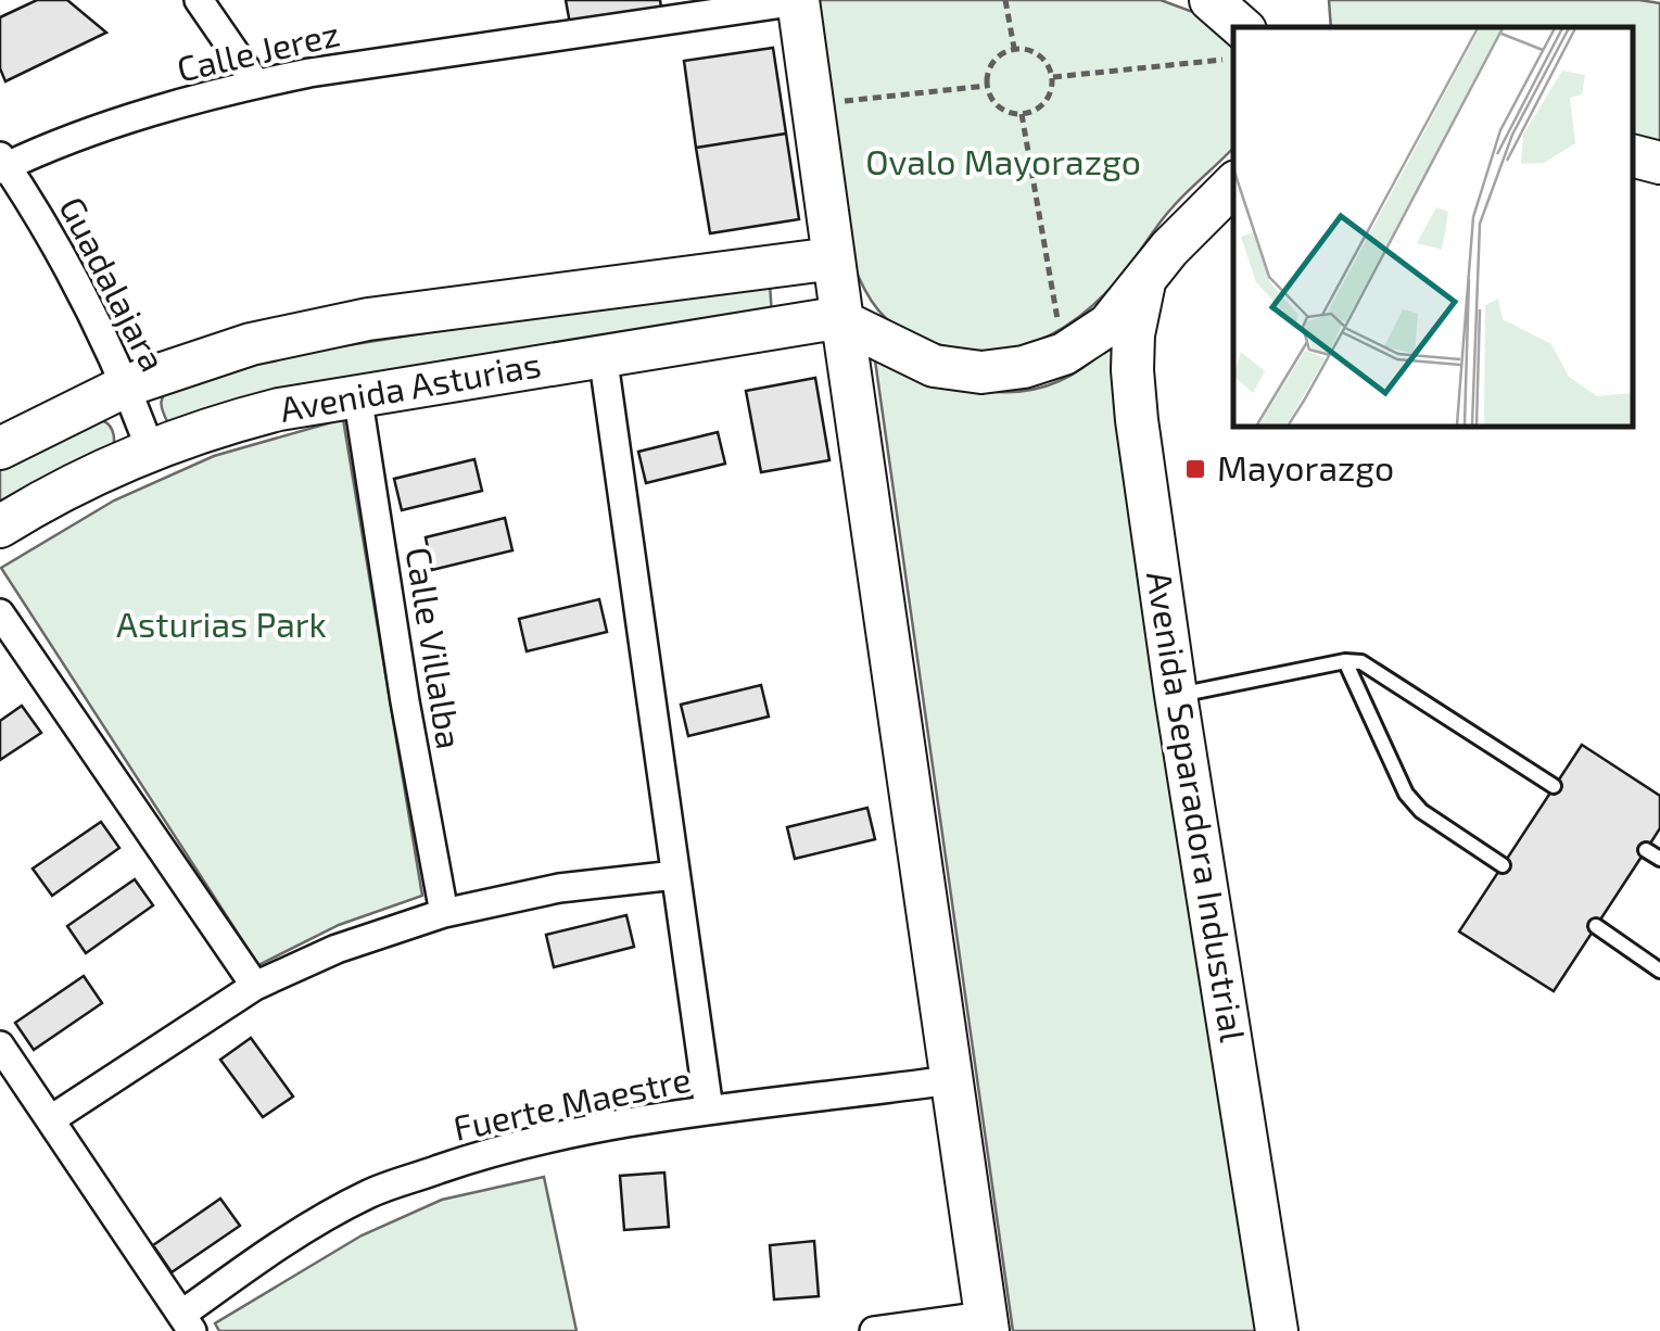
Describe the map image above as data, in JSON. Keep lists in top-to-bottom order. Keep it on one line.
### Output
{"streets":{"main road":["Avenida Asturias","Avenida Separadora Industrial"],"street":["Calle Jerez","Guadalajara","Calle Villalba","Fuerte Maestre"]},"crossings":[["Calle Jerez","Guadalajara"],["Guadalajara","Avenida Asturias"],["Avenida Asturias","Calle Villalba"]],"parks":["Ovalo Mayorazgo","Asturias Park"],"places":{"transit":["Mayorazgo"]}}
